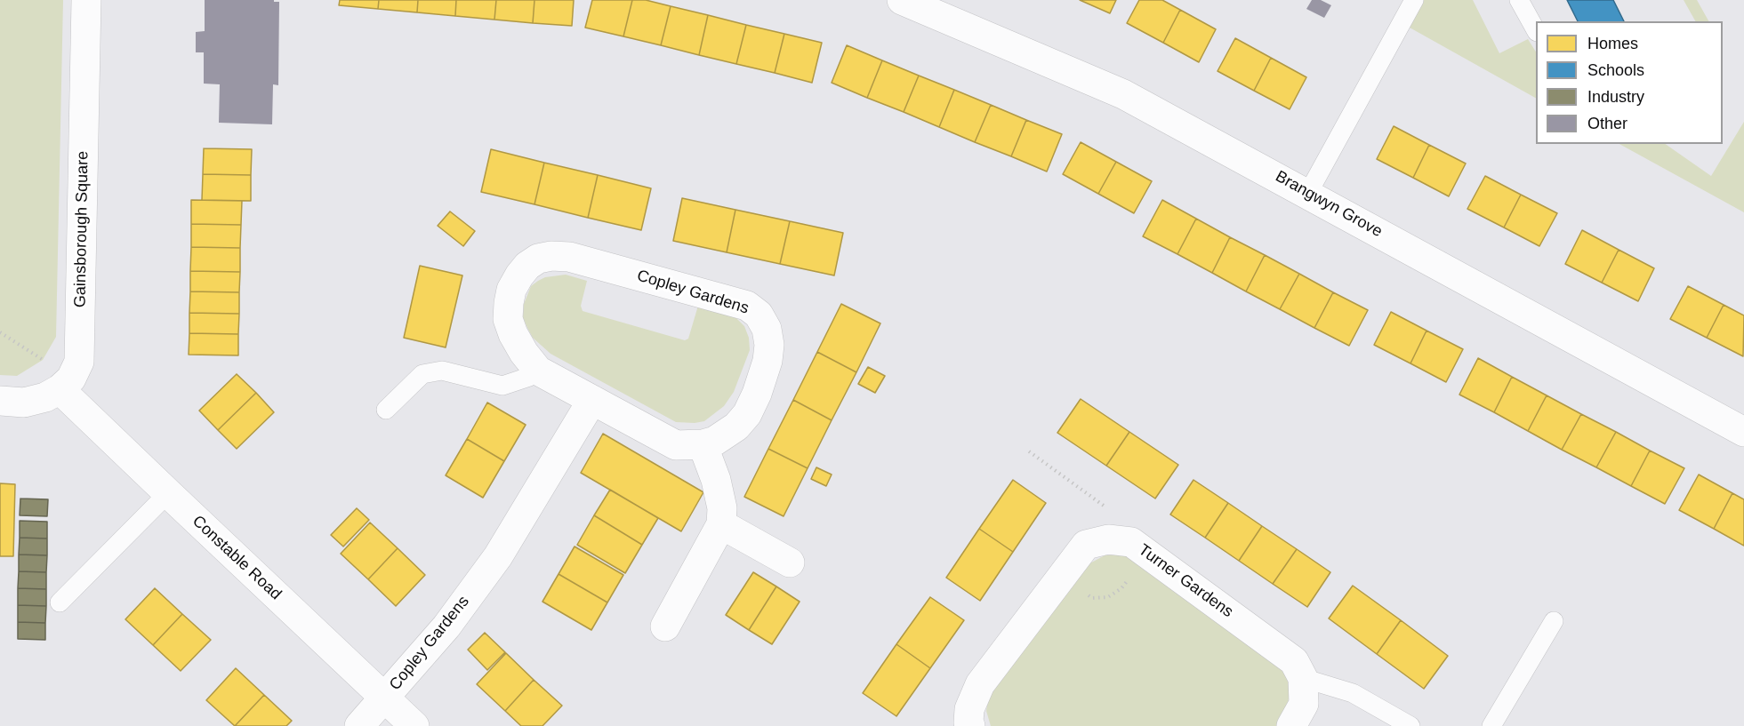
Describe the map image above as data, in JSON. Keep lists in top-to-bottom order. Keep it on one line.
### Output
{"streets":{"street":["Brangwyn Grove","Gainsborough Square","Copley Gardens","Constable Road","Turner Gardens"]},"crossings":[["Gainsborough Square","Constable Road"],["Copley Gardens","Constable Road"]],"legend":["Homes","Schools","Industry","Other"]}
